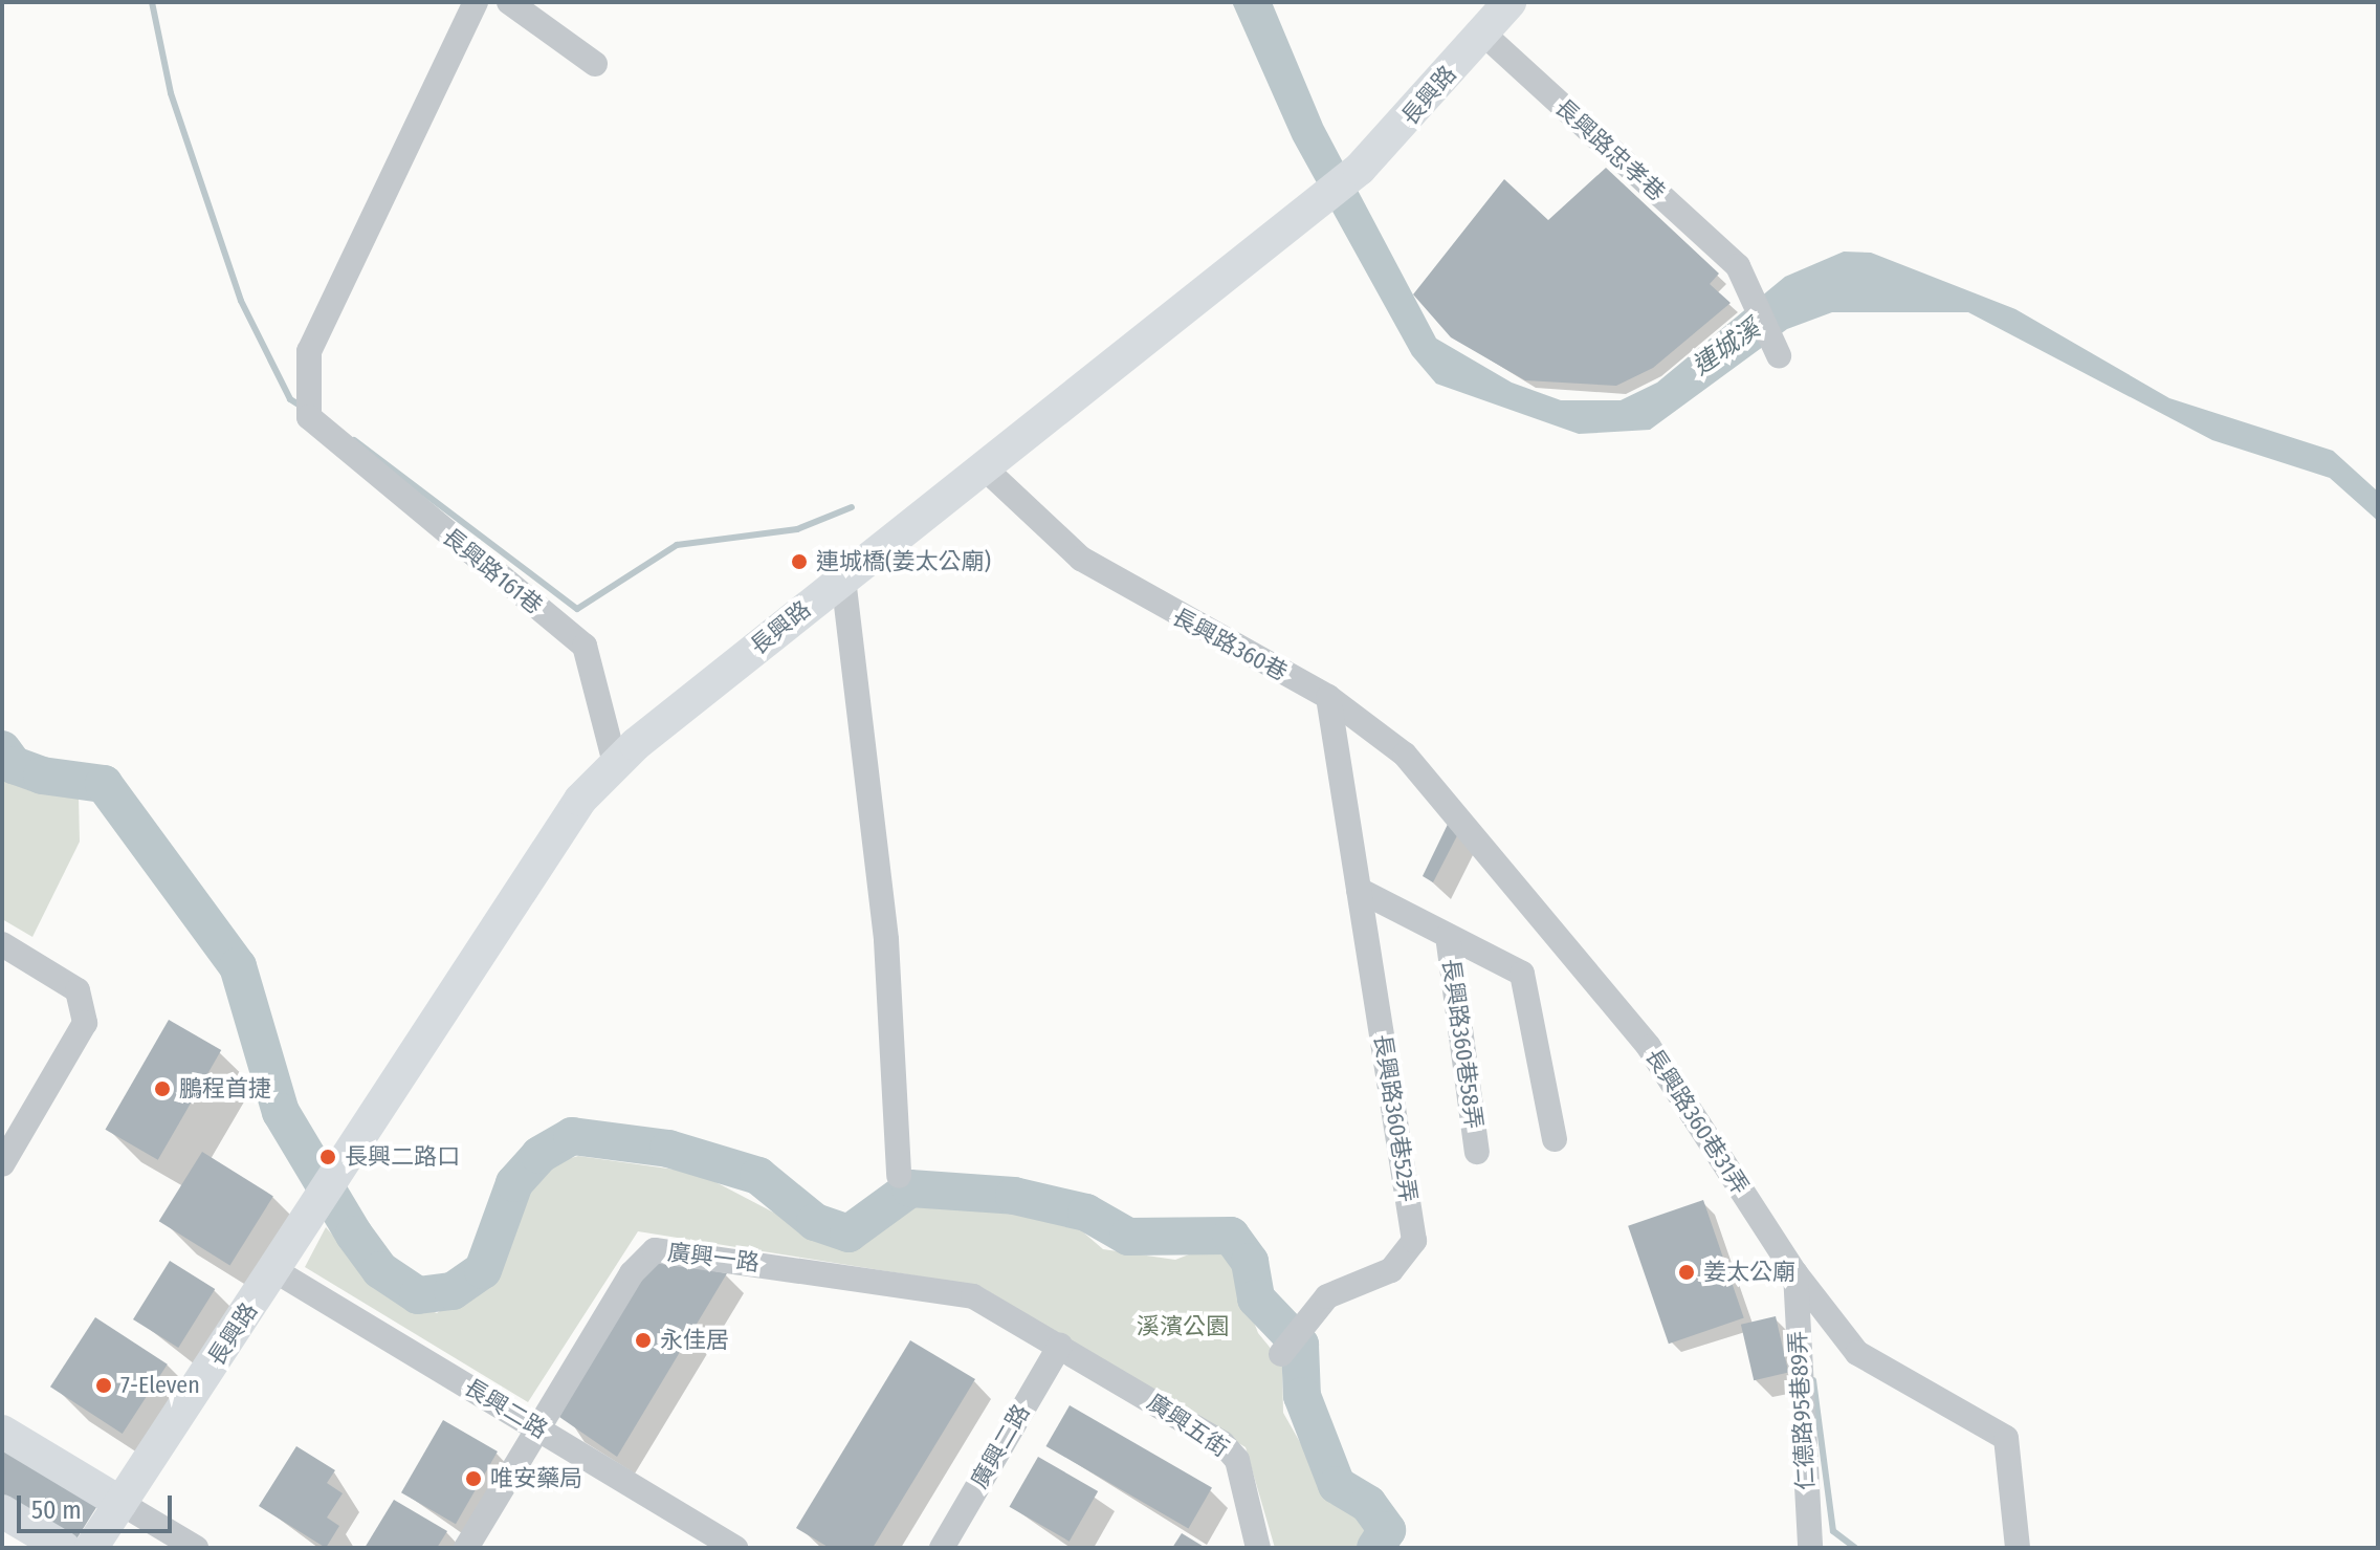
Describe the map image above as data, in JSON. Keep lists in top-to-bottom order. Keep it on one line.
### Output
{"streets":{"main road":["長興路"],"street":["長興路忠孝巷","長興路161巷","長興路360巷","長興路360巷58弄","長興路360巷52弄","長興路360巷31弄","廣興一路","長興二路","仁德路95巷89弄","廣興五街","廣興二路"]},"crossings":[["長興路","長興路忠孝巷"],["長興路","長興路161巷"],["長興路","長興路360巷"],["長興路","長興二路"],["長興路360巷","長興路360巷31弄"],["長興路360巷31弄","仁德路95巷89弄"],["廣興一路","長興二路"],["廣興一路","廣興五街"],["廣興一路","廣興二路"],["廣興五街","廣興二路"]],"water":["連城溪"],"parks":["溪濱公園"],"places":["連城橋(姜太公廟)","鵬程首捷","長興二路口","姜太公廟","永佳居","7-Eleven","唯安藥局"],"scale_bar":"50 m"}
